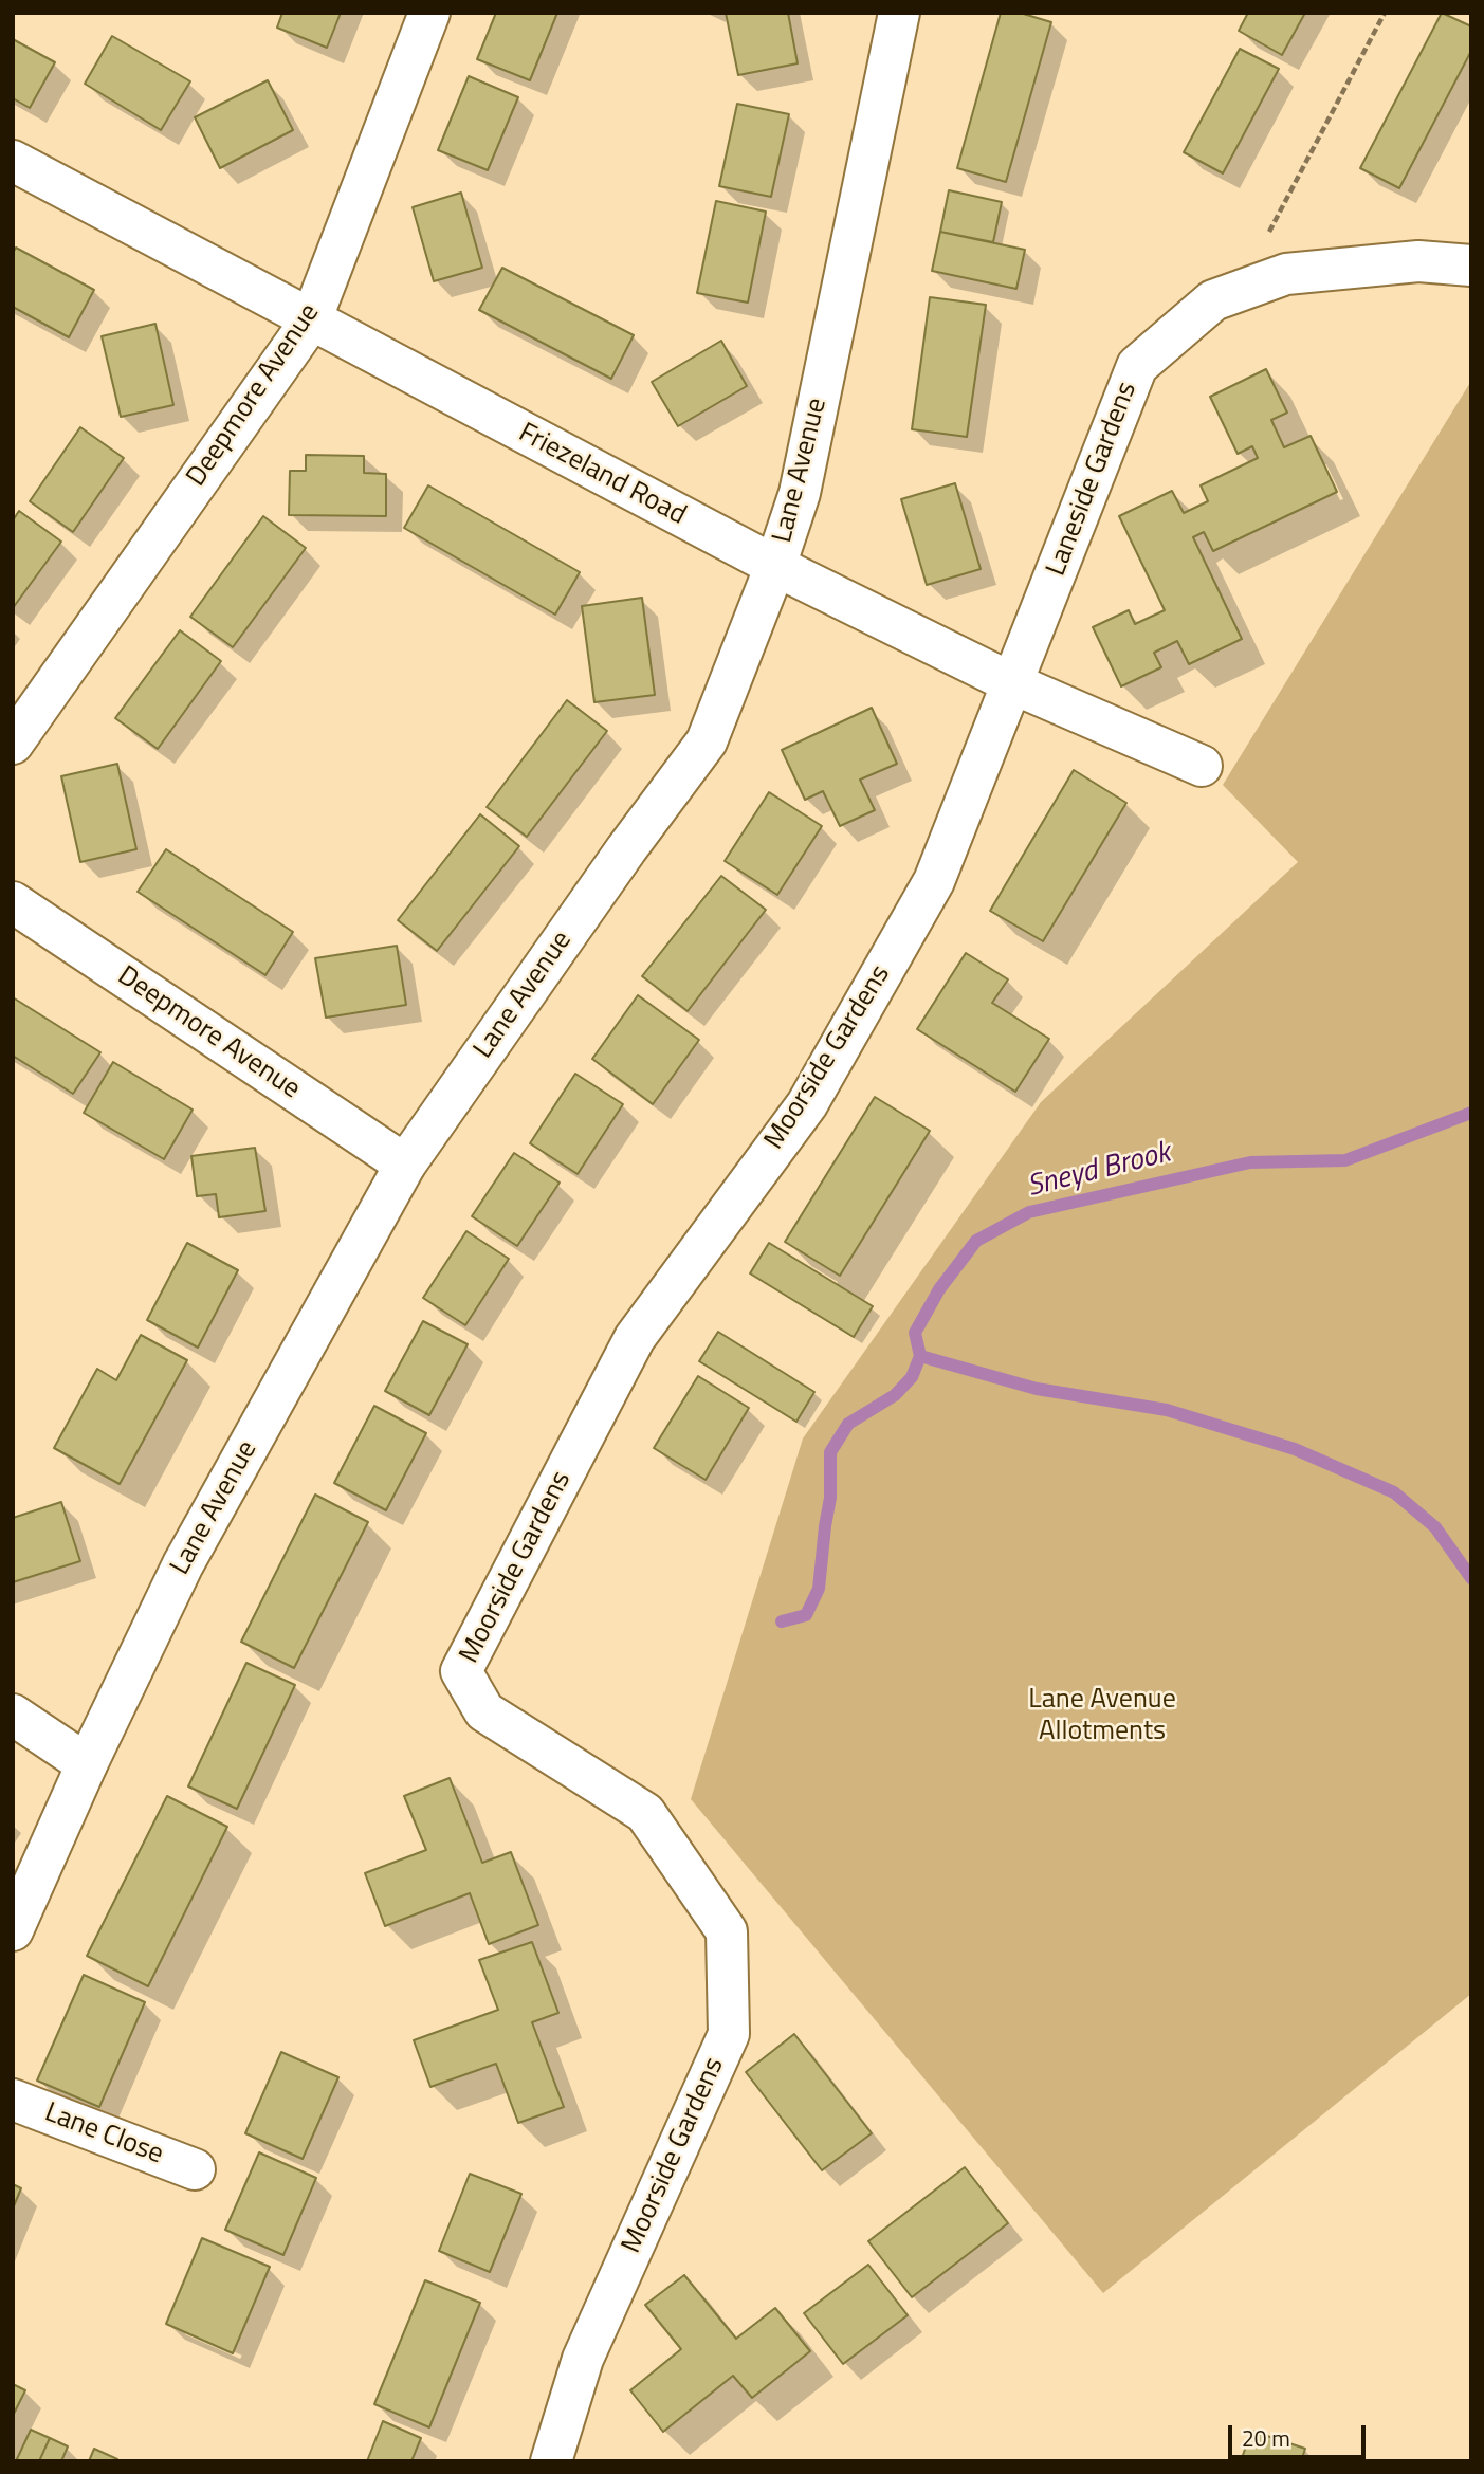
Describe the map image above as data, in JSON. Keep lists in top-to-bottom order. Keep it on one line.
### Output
{"streets":{"street":["Deepmore Avenue","Lane Avenue","Friezeland Road","Laneside Gardens","Moorside Gardens","Lane Close"]},"crossings":[["Deepmore Avenue","Lane Avenue"],["Deepmore Avenue","Friezeland Road"],["Lane Avenue","Friezeland Road"],["Friezeland Road","Laneside Gardens"],["Friezeland Road","Moorside Gardens"],["Laneside Gardens","Moorside Gardens"]],"water":["Sneyd Brook"],"parks":["Lane Avenue Allotments"],"scale_bar":"20 m"}
